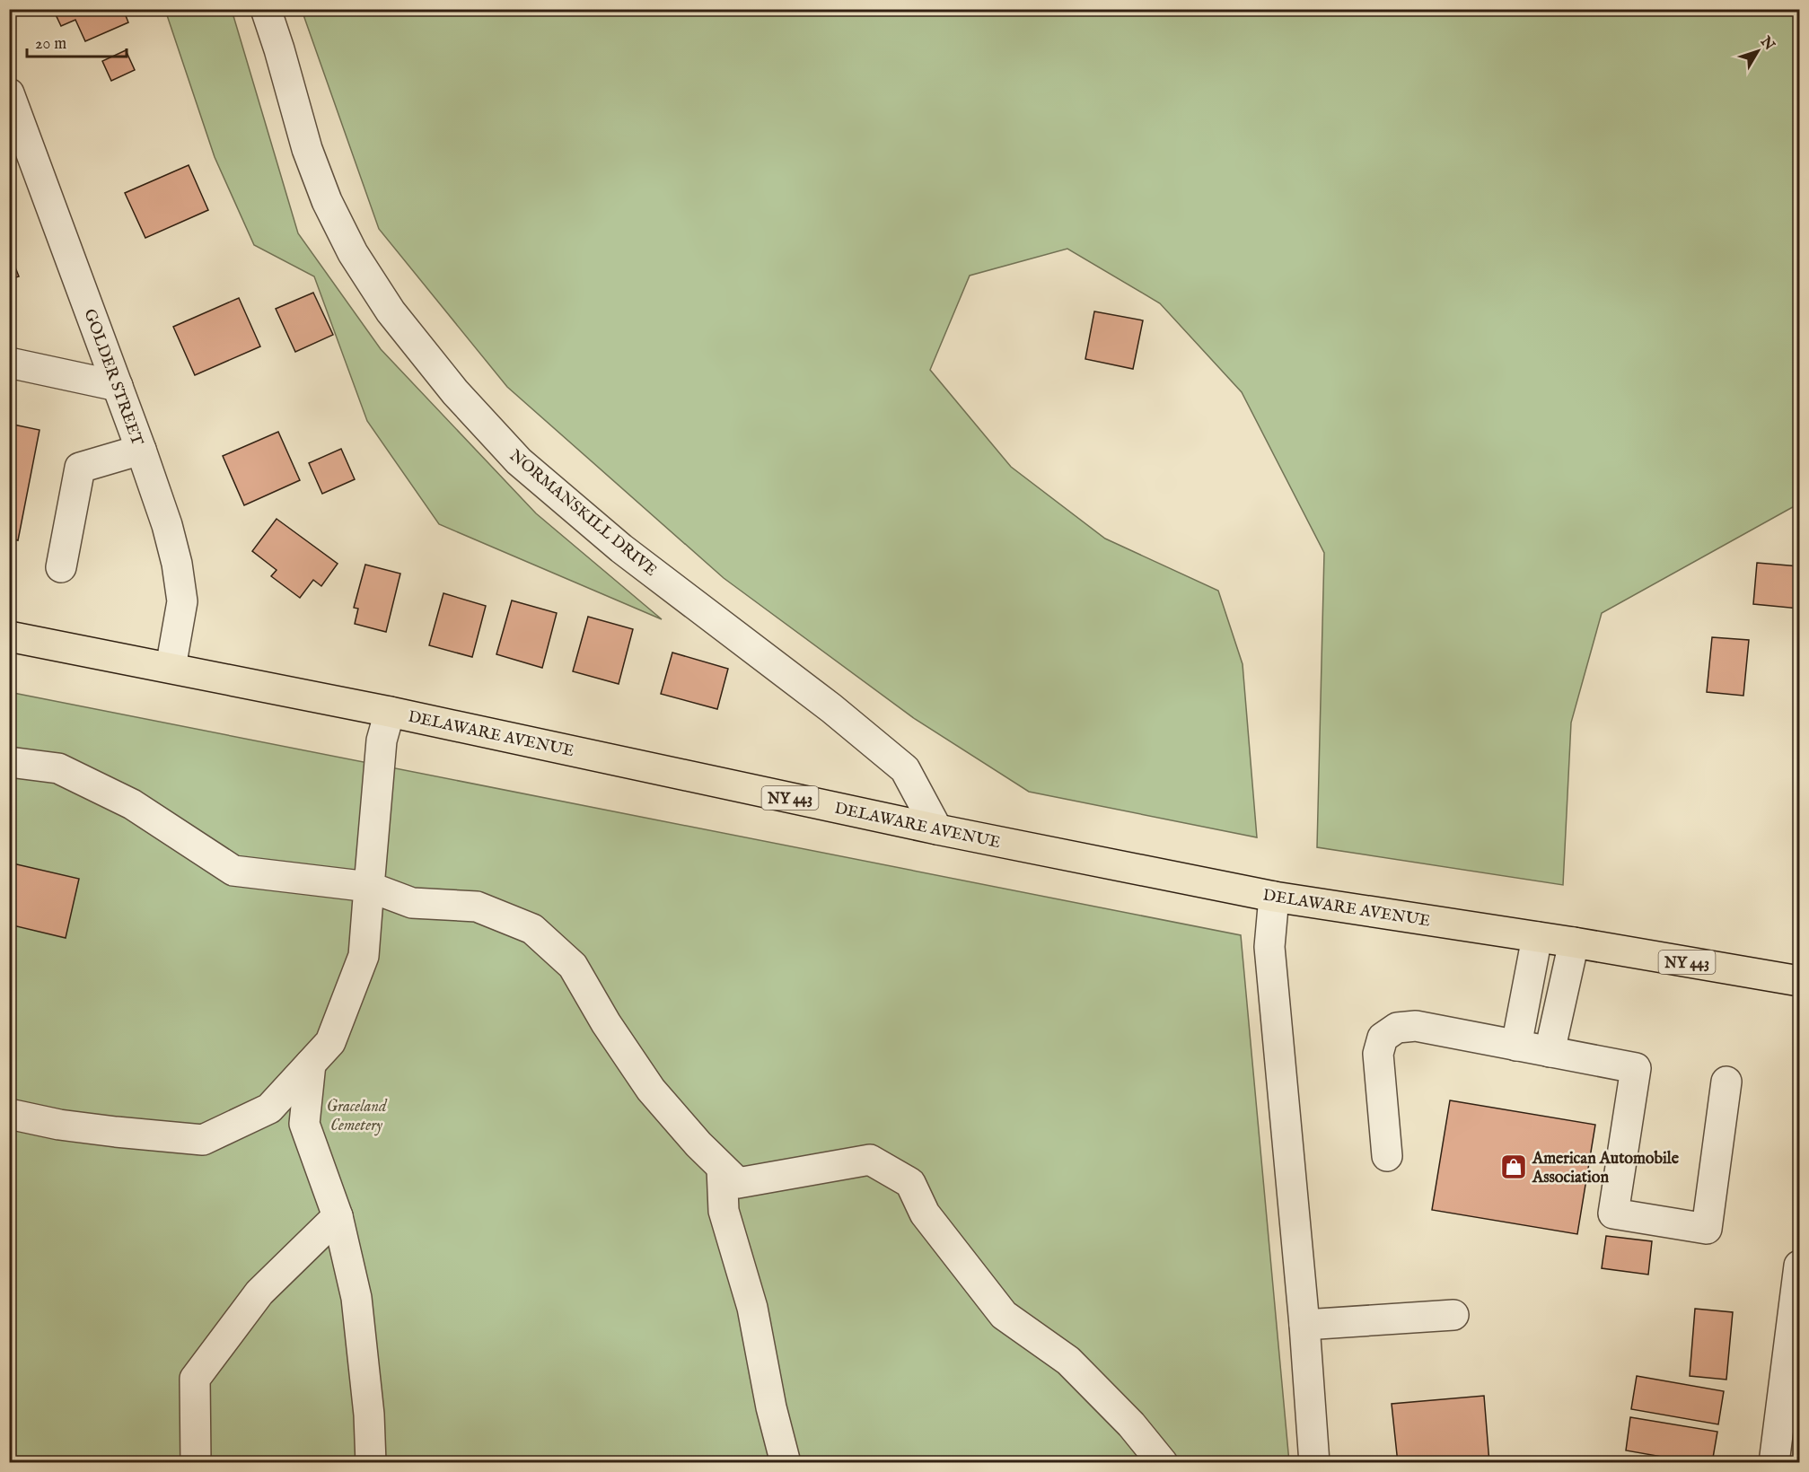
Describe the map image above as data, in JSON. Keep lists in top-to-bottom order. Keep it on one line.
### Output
{"streets":{"main road":["DELAWARE AVENUE","NY 443"],"street":["GOLDER STREET","NORMANSKILL DRIVE"]},"crossings":[["GOLDER STREET","DELAWARE AVENUE"],["NORMANSKILL DRIVE","DELAWARE AVENUE"]],"parks":["Graceland Cemetery"],"places":{"shop":["American Automobile Association"]},"scale_bar":"20 m","north":"top right"}
